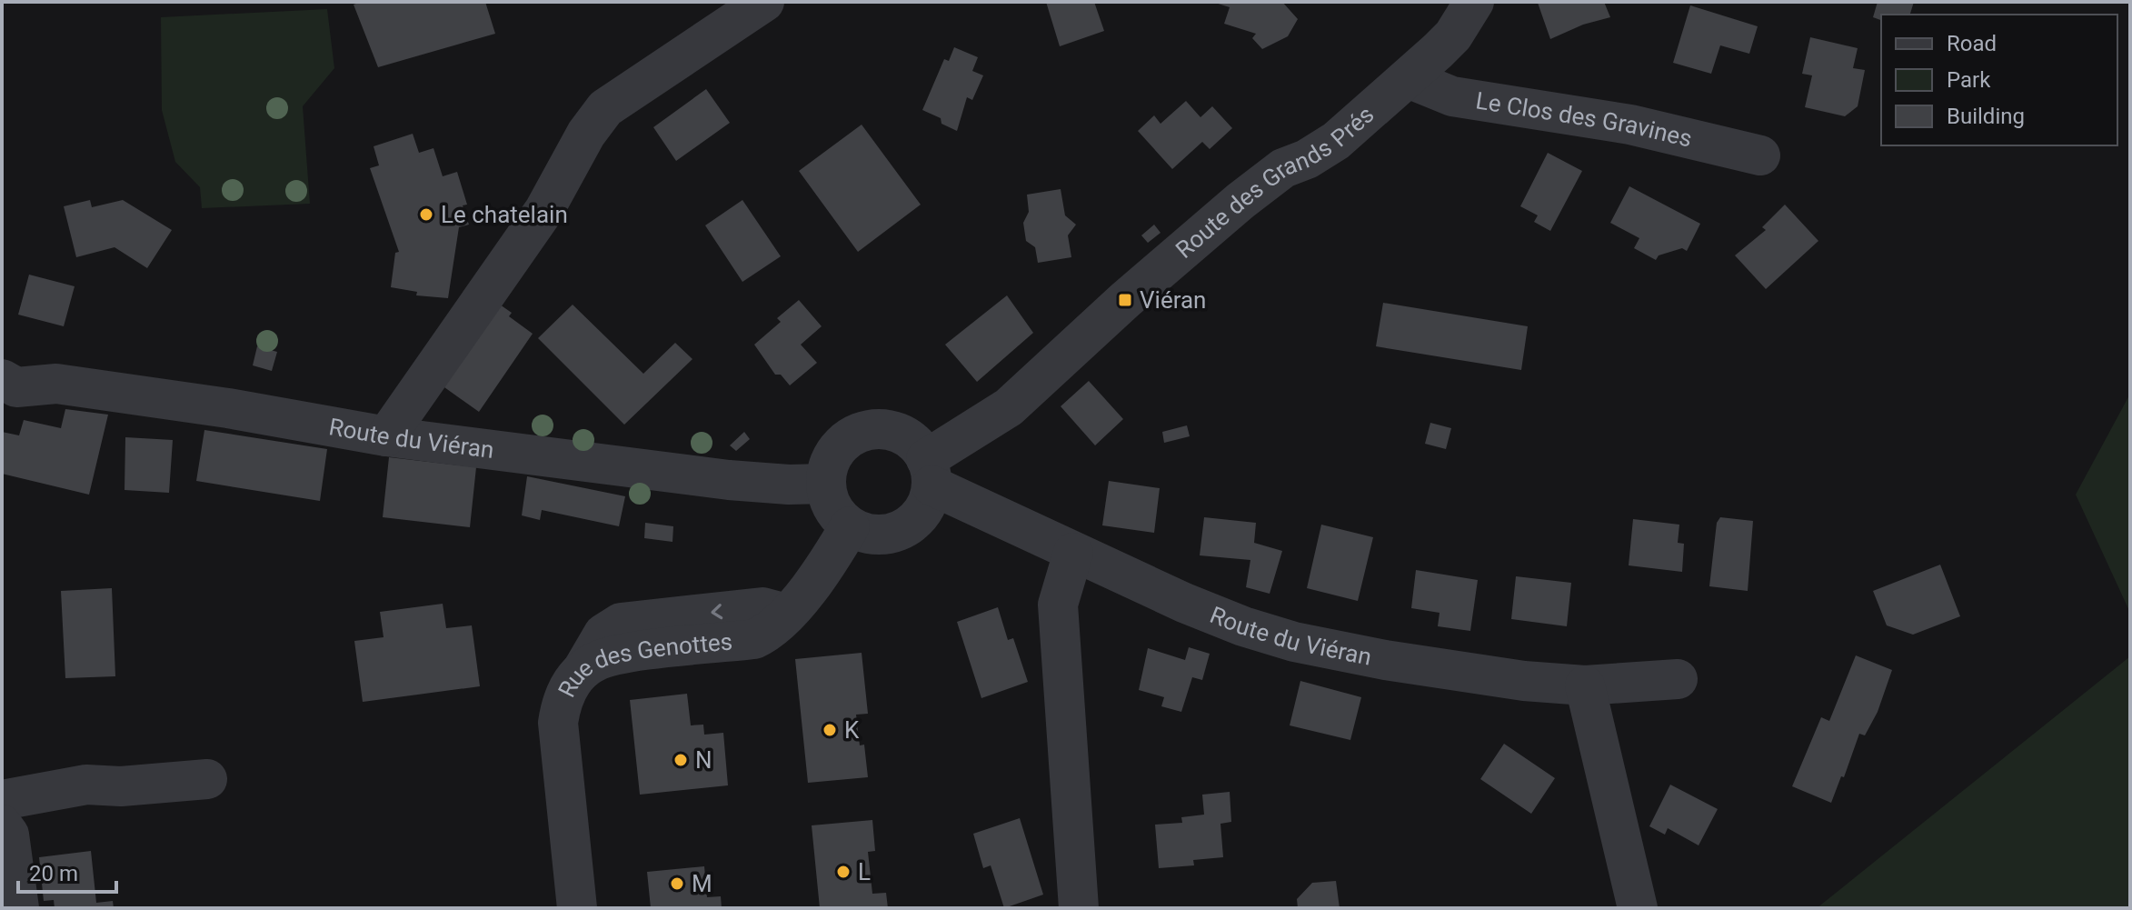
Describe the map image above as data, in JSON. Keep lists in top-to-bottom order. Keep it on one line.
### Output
{"streets":{"street":["Le Clos des Gravines","Route des Grands Prés","Route du Viéran","Rue des Genottes"]},"crossings":[["Le Clos des Gravines","Route des Grands Prés"],["Route des Grands Prés","Route du Viéran"],["Route des Grands Prés","Rue des Genottes"],["Route du Viéran","Rue des Genottes"]],"places":{"other":["Le chatelain","K","N","L","M"],"transit":["Viéran"]},"legend":["Road","Park","Building"],"scale_bar":"20 m"}
